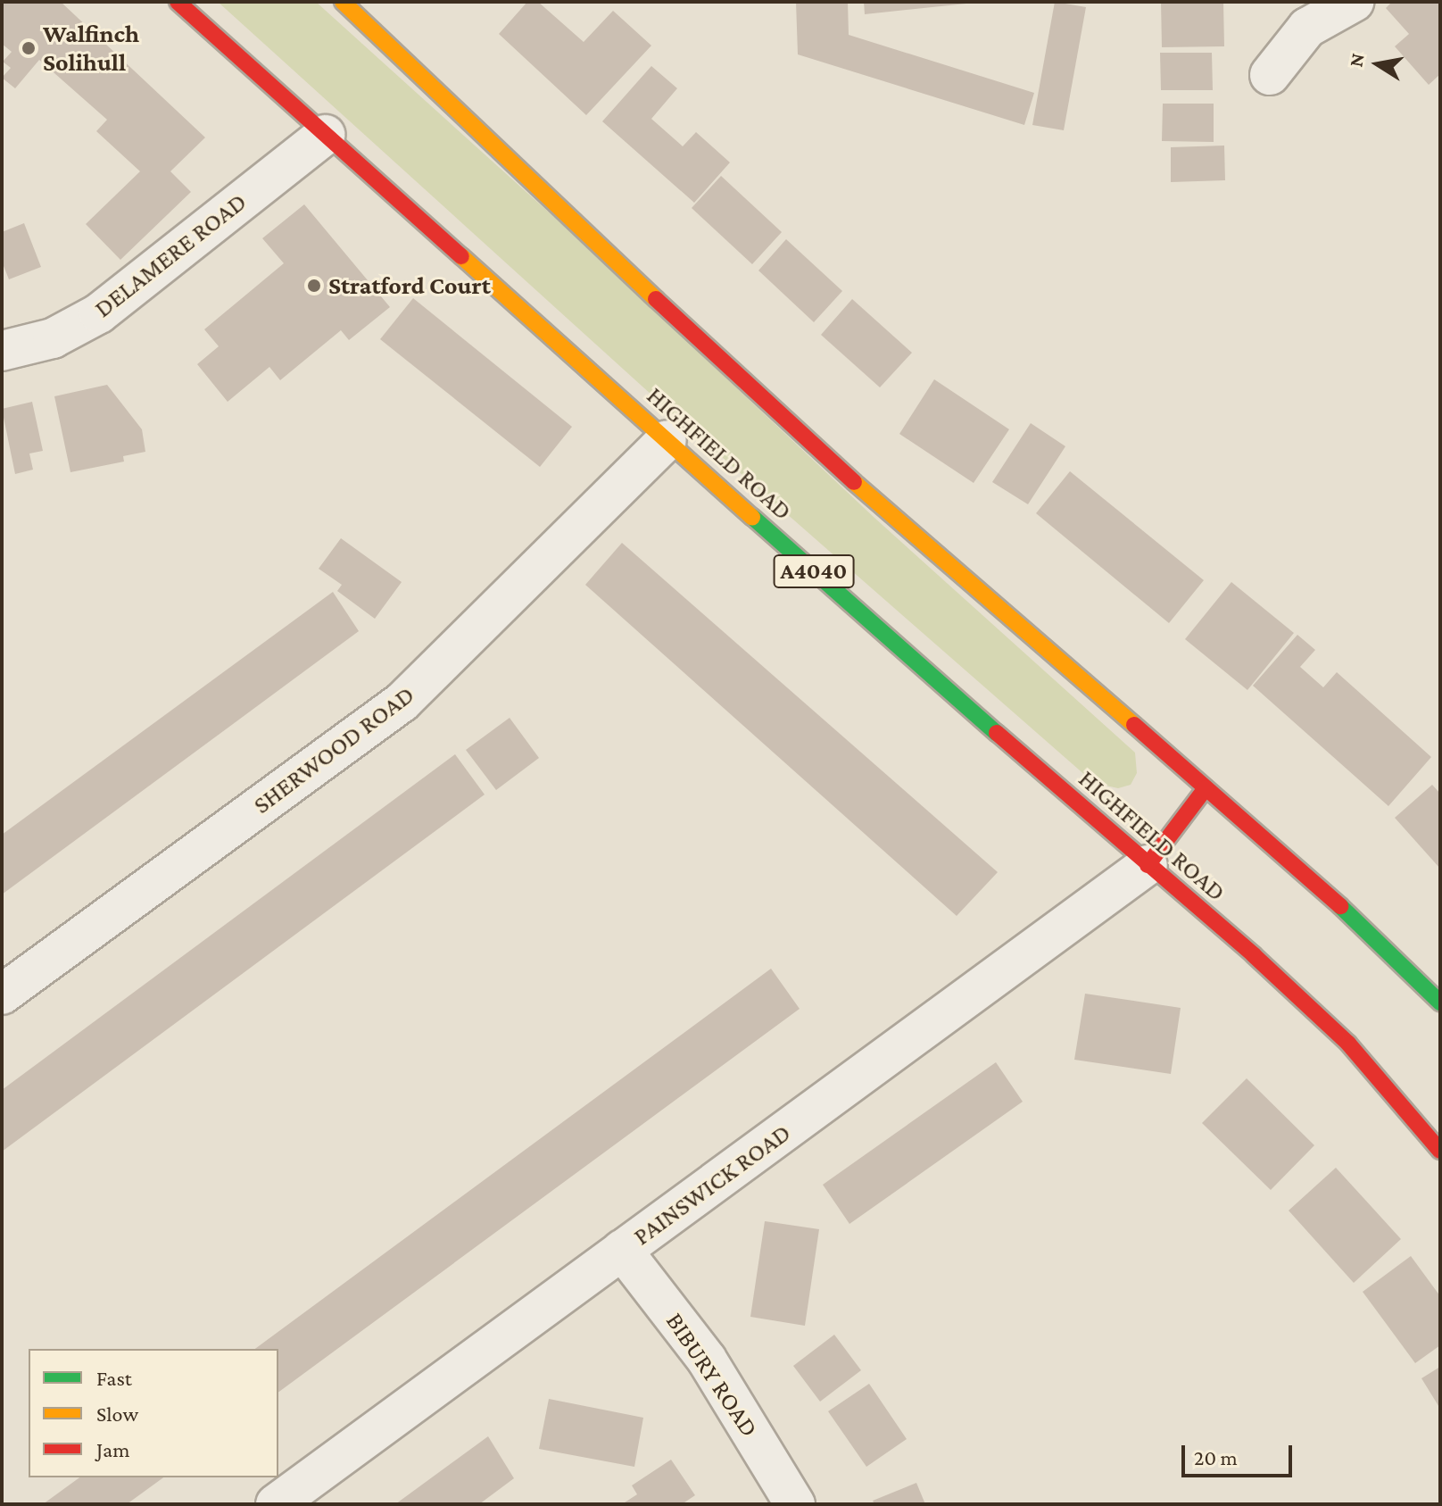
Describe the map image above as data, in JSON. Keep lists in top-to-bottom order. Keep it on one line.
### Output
{"streets":{"main road":["HIGHFIELD ROAD","A4040"],"street":["DELAMERE ROAD","SHERWOOD ROAD","PAINSWICK ROAD","BIBURY ROAD"]},"crossings":[["DELAMERE ROAD","HIGHFIELD ROAD"],["HIGHFIELD ROAD","SHERWOOD ROAD"],["HIGHFIELD ROAD","PAINSWICK ROAD"],["PAINSWICK ROAD","BIBURY ROAD"]],"places":["Walfinch Solihull","Stratford Court"],"legend":["Fast","Slow","Jam"],"scale_bar":"20 m","north":"left"}
